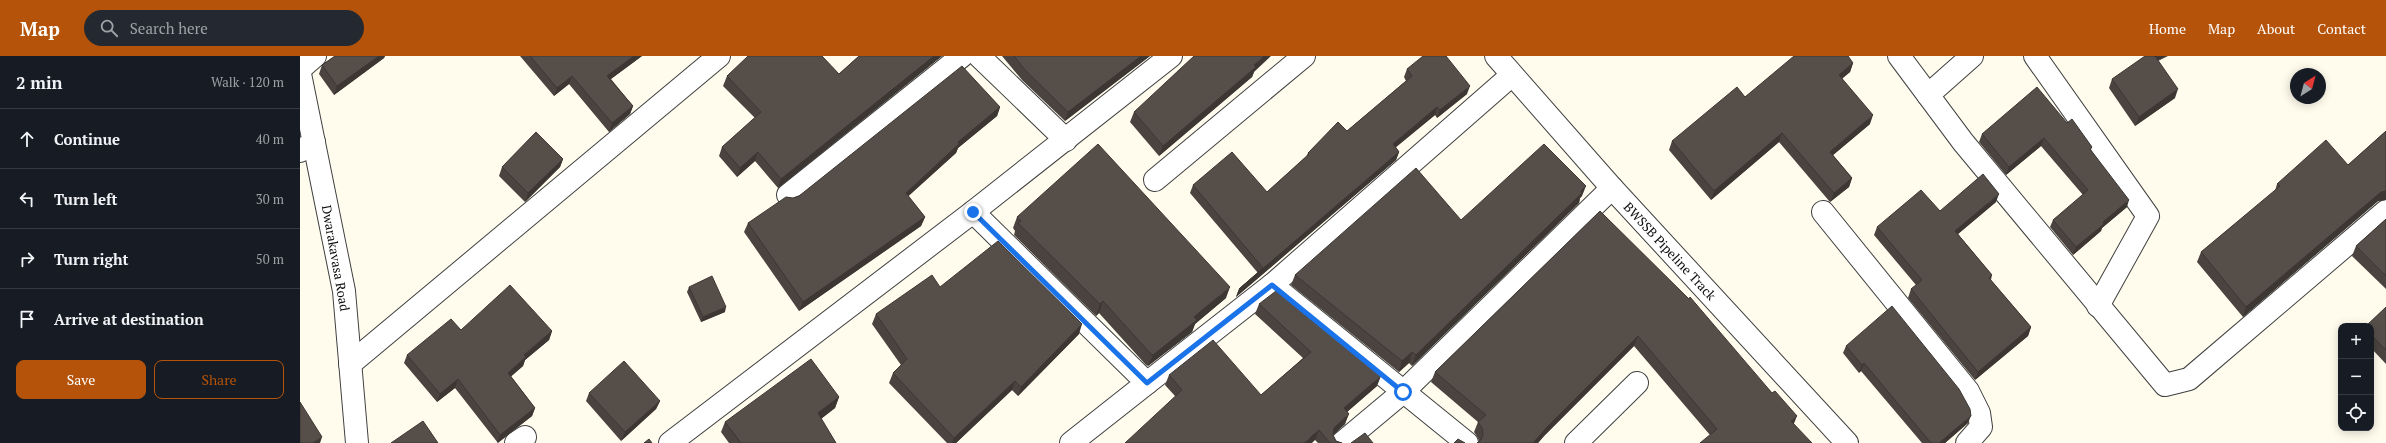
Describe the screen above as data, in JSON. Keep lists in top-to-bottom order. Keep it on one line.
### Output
{"streets":{"street":["BWSSB Pipeline Track","Dwarakavasa Road"]},"north":"top right","page":{"header":"Map","search":"Search here","nav":["Home","Map","About","Contact"],"heading":["2 min","Walk · 120 m"],"list":[["Continue","40 m"],["Turn left","30 m"],["Turn right","50 m"],"Arrive at destination"],"map_buttons":["+","−"],"buttons":["Save","Share"]}}
